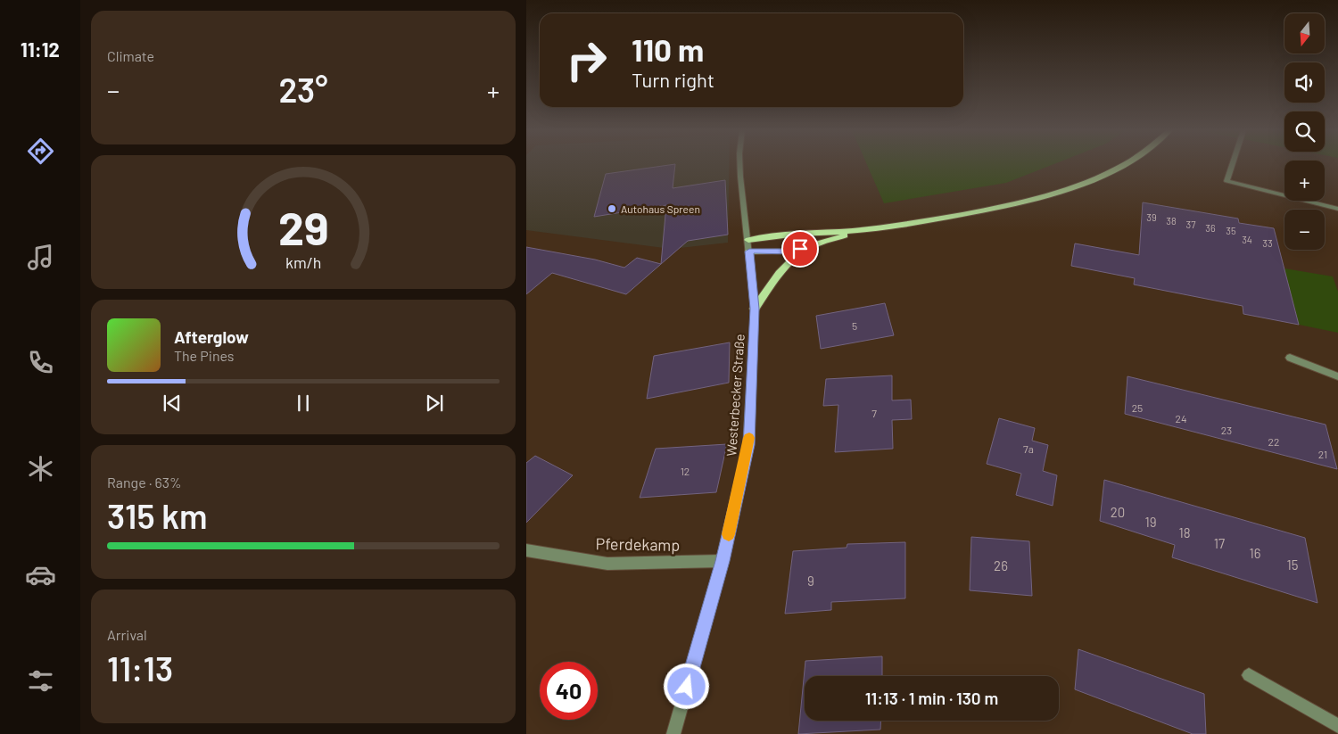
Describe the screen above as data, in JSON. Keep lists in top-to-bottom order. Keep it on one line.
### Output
{"streets":{"street":["Westerbecker Straße","Pferdekamp"]},"crossings":[["Westerbecker Straße","Pferdekamp"]],"places":["Autohaus Spreen"],"house_numbers":["39","38","37","36","35","34","33","5","25","7","24","23","22","7a","21","12","20","19","18","17","16","15","26","9"],"north":"bottom","page":{"tabs":"11:12","tile":["Climate",["Range · 63%","315 km"],["Arrival","11:13"]],"map_buttons":["+","−"],"turn":["110 m","Turn right"],"heat":["−","23°","+"],"song":["Afterglow","The Pines"],"limit":"40","trip":"11:13 · 1 min · 130 m","gauge":["29","km/h"]}}
